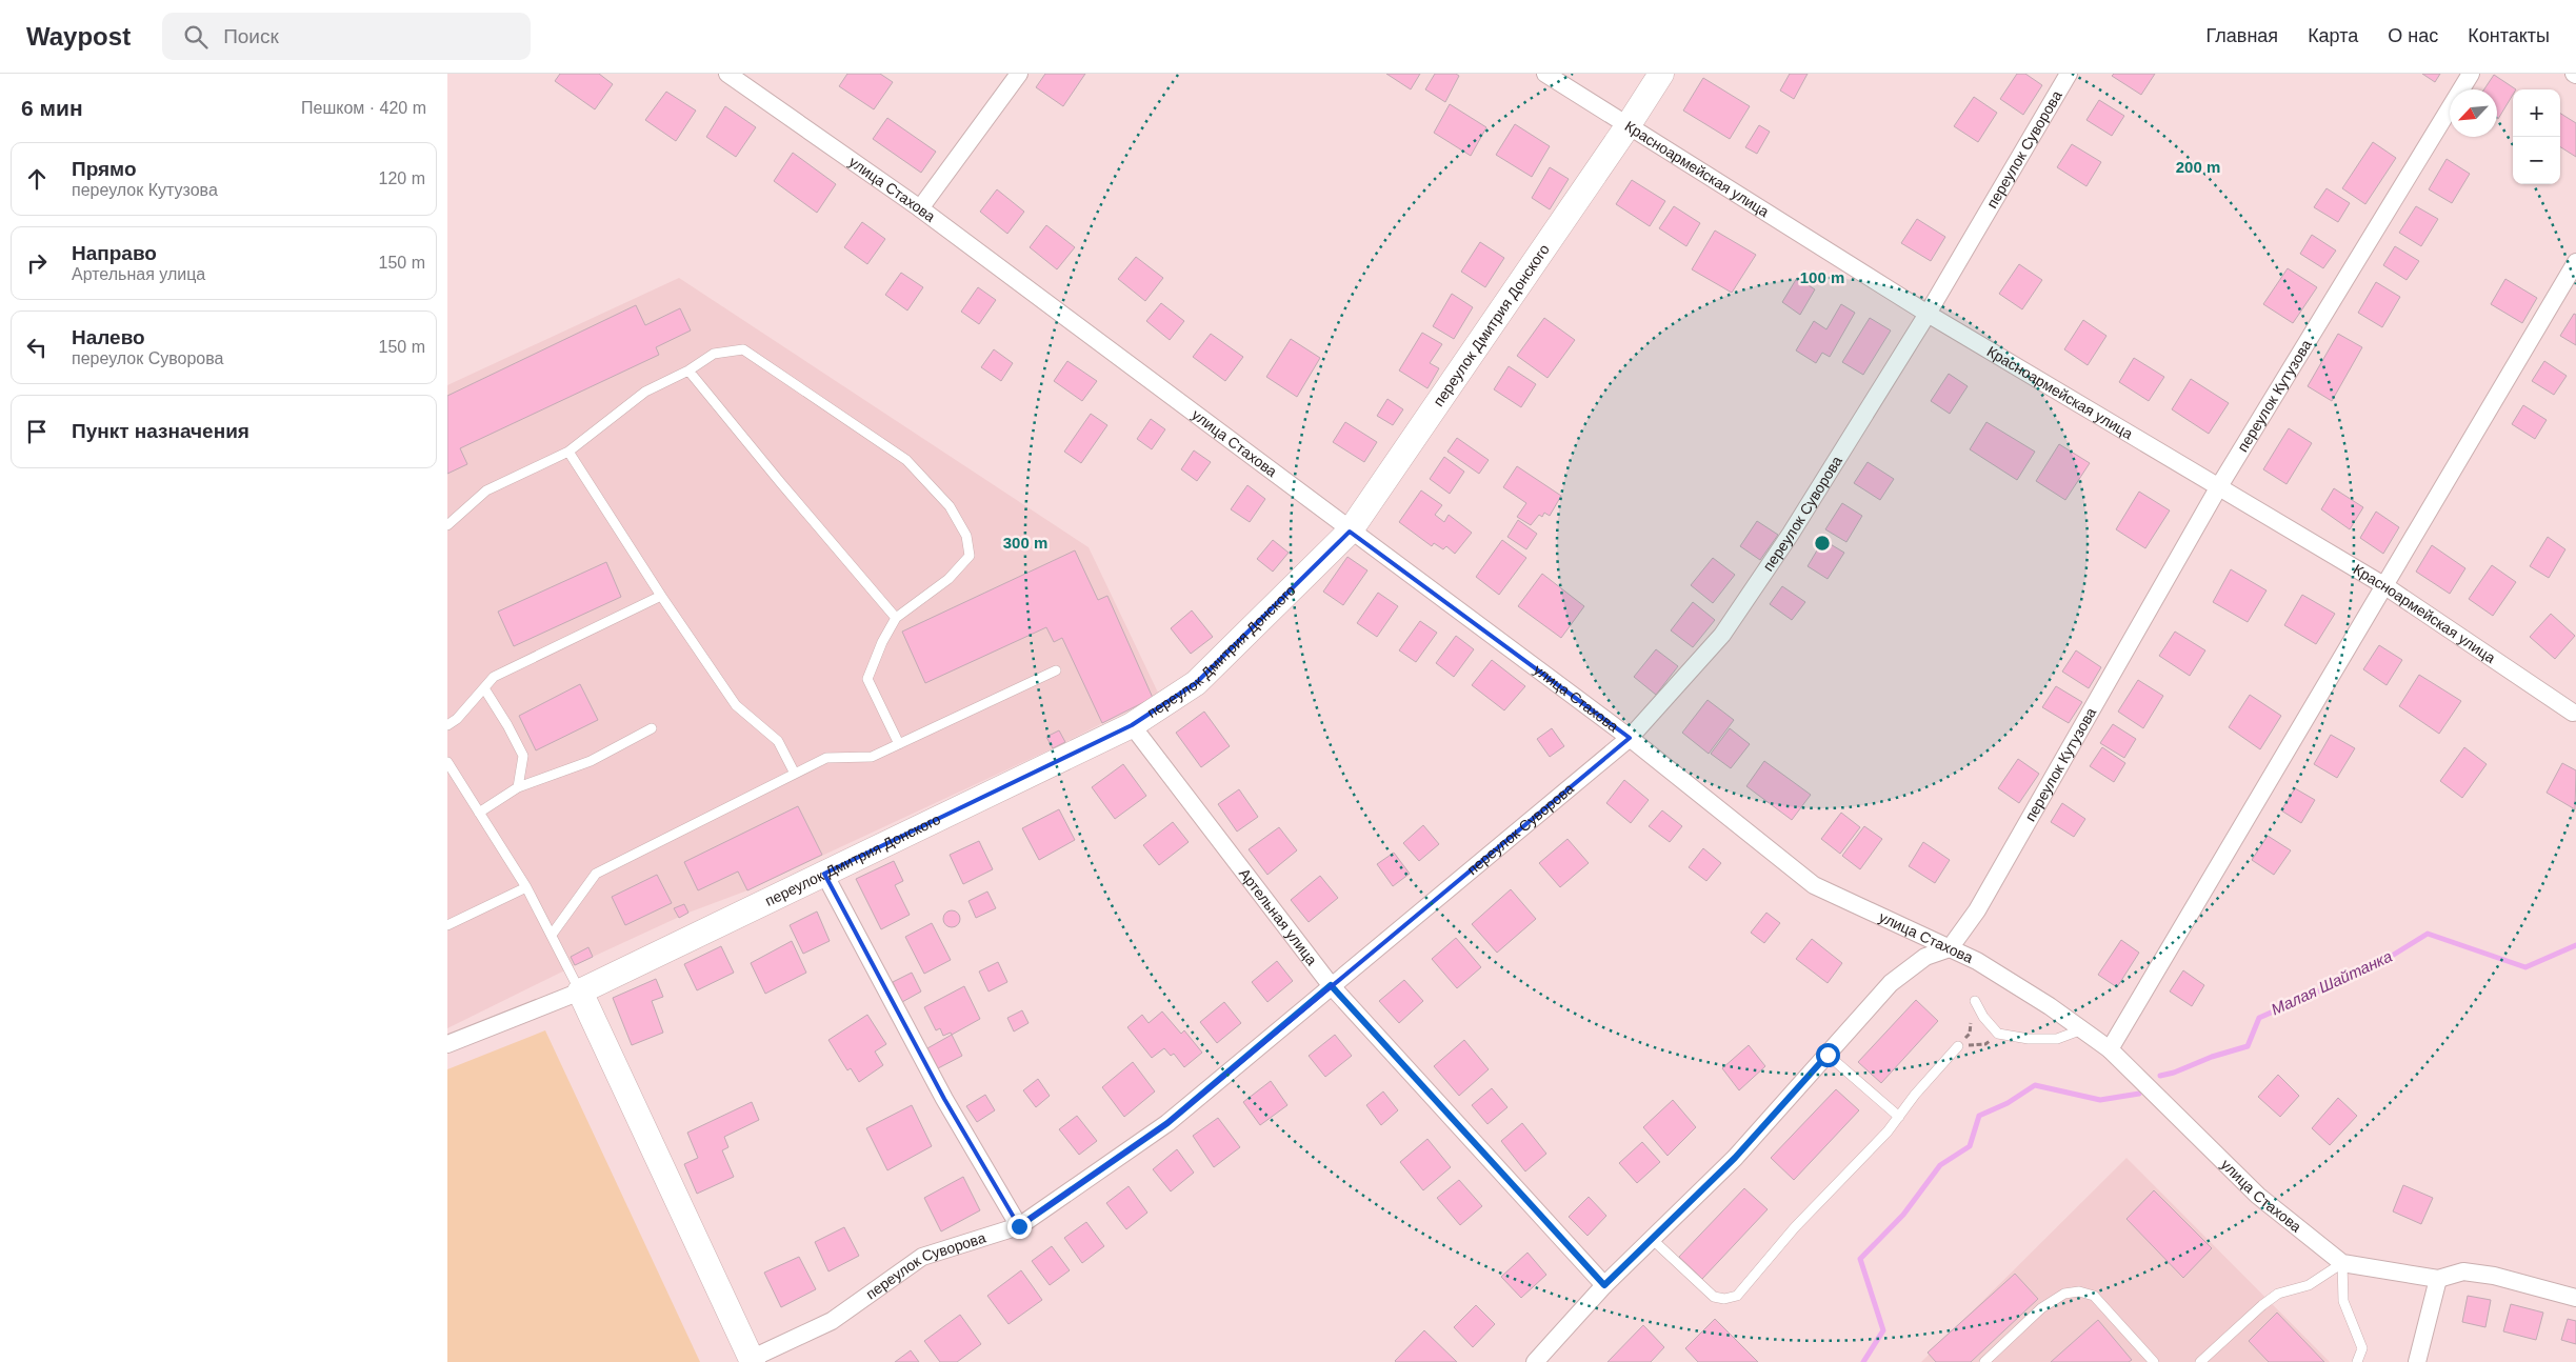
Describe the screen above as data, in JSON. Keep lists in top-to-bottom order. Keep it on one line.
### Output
{"streets":{"street":["переулок Суворова","Красноармейская улица","улица Стахова","переулок Дмитрия Донского","переулок Кутузова","Артельная улица"]},"crossings":[["переулок Суворова","Красноармейская улица"],["переулок Суворова","улица Стахова"],["переулок Суворова","Артельная улица"],["Красноармейская улица","переулок Дмитрия Донского"],["Красноармейская улица","переулок Кутузова"],["улица Стахова","переулок Дмитрия Донского"],["улица Стахова","переулок Кутузова"],["переулок Дмитрия Донского","Артельная улица"]],"water":["Малая Шайтанка"],"north":"bottom left","page":{"header":"Waypost","search":"Поиск","nav":["Главная","Карта","О нас","Контакты"],"heading":["6 мин","Пешком · 420 m"],"map_buttons":["+","−"],"list":[["Прямо","переулок Кутузова","120 m"],["Направо","Артельная улица","150 m"],["Налево","переулок Суворова","150 m"],"Пункт назначения"]},"rings":["200 m","100 m","300 m"]}
